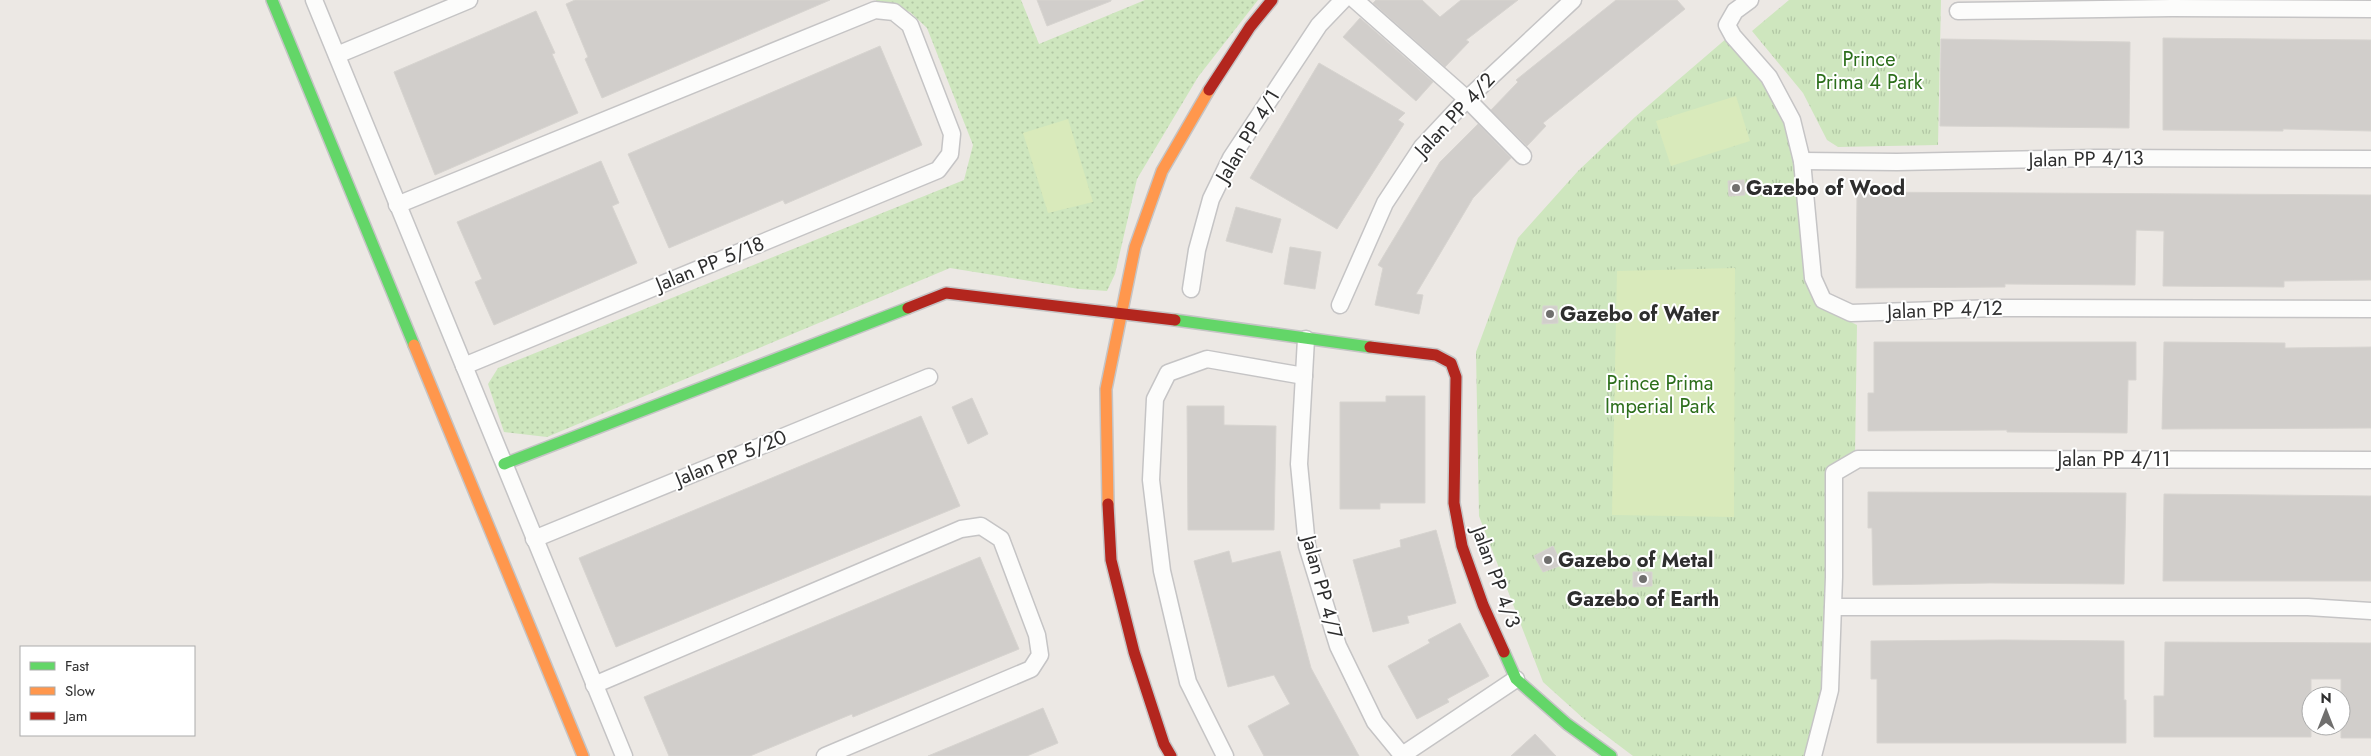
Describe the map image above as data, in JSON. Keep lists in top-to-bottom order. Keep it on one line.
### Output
{"streets":{"street":["Jalan PP 4/2","Jalan PP 4/1","Jalan PP 4/13","Jalan PP 5/18","Jalan PP 4/12","Jalan PP 5/20","Jalan PP 4/11","Jalan PP 4/3","Jalan PP 4/7"]},"crossings":[["Jalan PP 4/13","Jalan PP 4/12"],["Jalan PP 4/3","Jalan PP 4/7"]],"parks":["Prince Prima 4 Park","Prince Prima Imperial Park"],"places":["Gazebo of Wood","Gazebo of Water","Gazebo of Metal","Gazebo of Earth"],"legend":["Fast","Slow","Jam"],"north":"top"}
